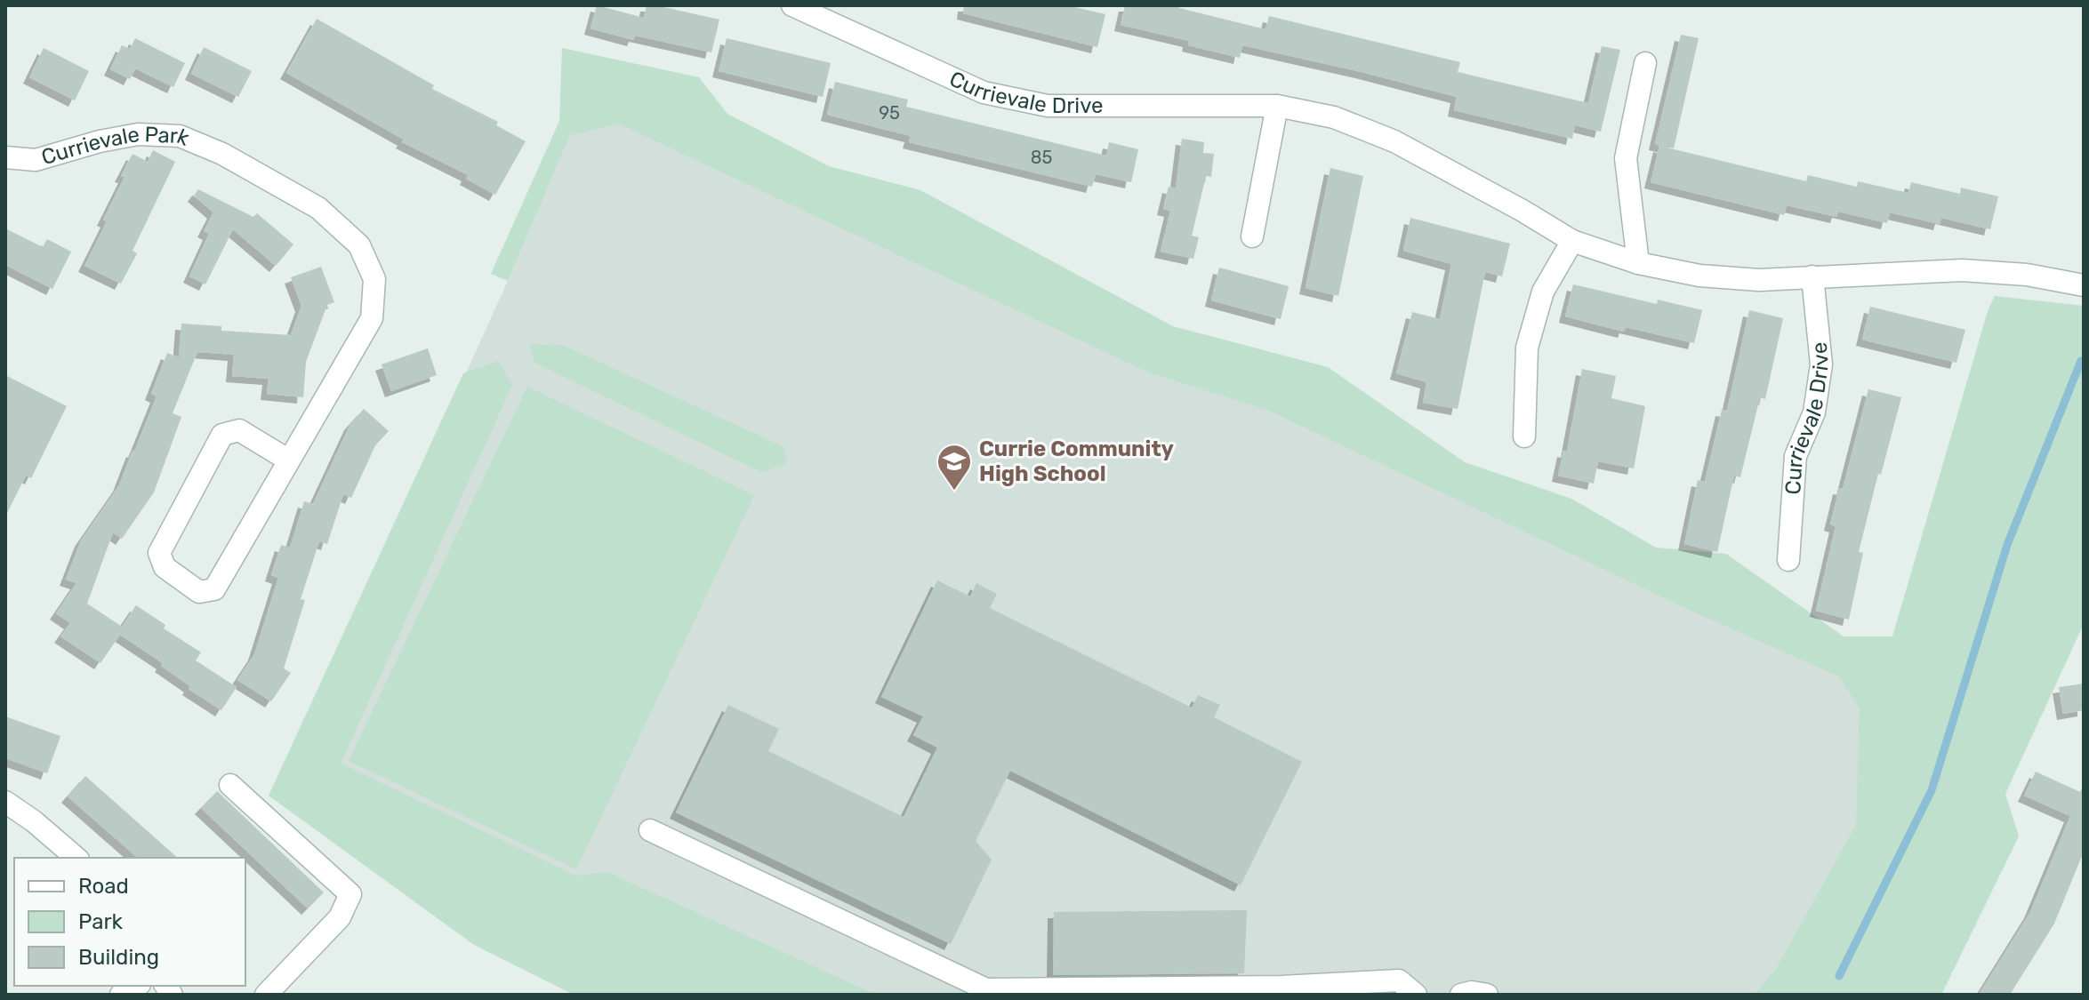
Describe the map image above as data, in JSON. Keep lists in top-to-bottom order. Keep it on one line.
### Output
{"streets":{"street":["Currievale Drive","Currievale Park"]},"places":{"school or university":["Currie Community High School"]},"house_numbers":["95","85"],"legend":["Road","Park","Building"]}
